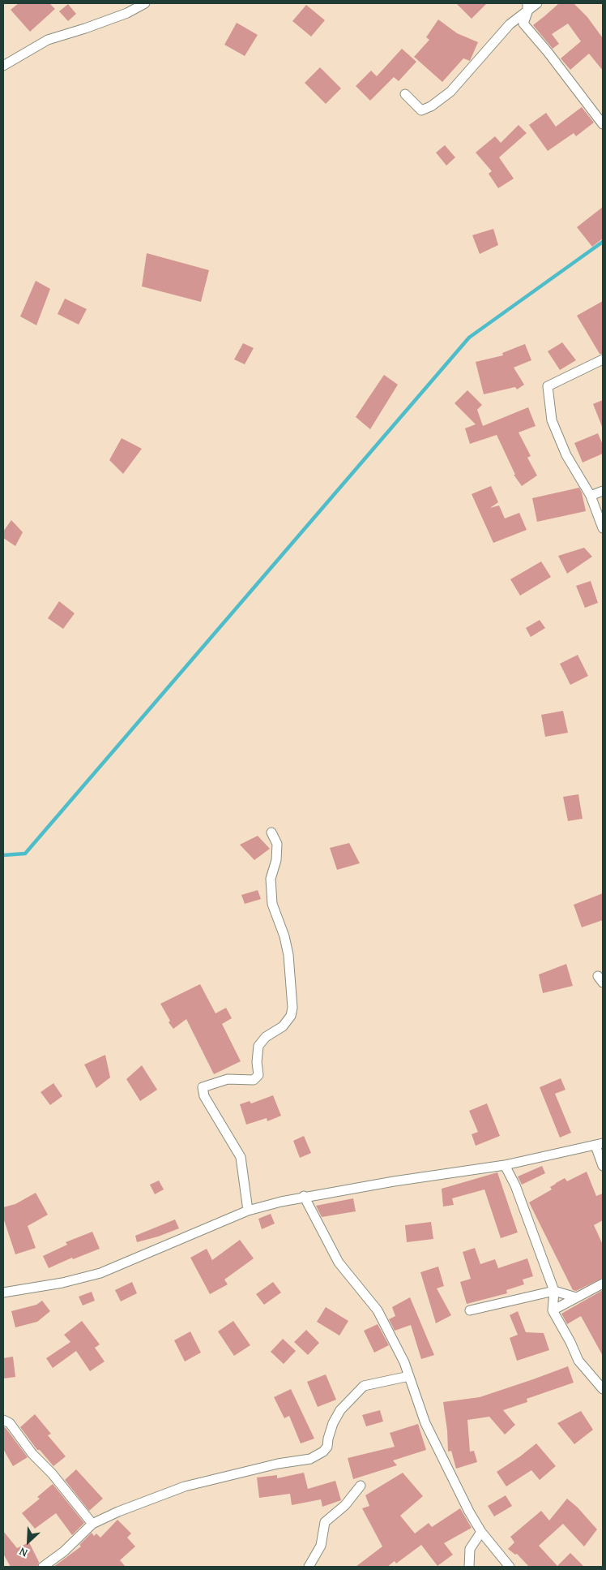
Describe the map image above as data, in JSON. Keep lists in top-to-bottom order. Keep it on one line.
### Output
{"north":"bottom left"}
